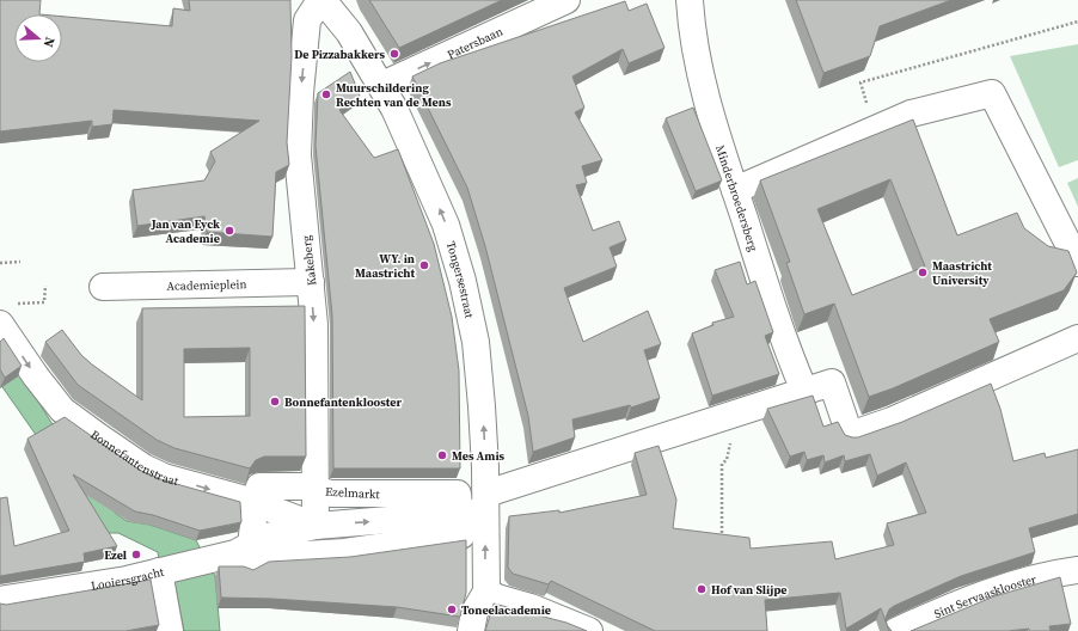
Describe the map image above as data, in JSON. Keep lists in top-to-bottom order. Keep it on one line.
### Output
{"streets":{"street":["Patersbaan","Minderbroedersberg","Kakeberg","Tongersestraat","Academieplein","Bonnefantenstraat","Ezelmarkt","Looiersgracht","Sint Servaasklooster"]},"crossings":[["Patersbaan","Tongersestraat"],["Kakeberg","Tongersestraat"],["Kakeberg","Academieplein"],["Kakeberg","Bonnefantenstraat"],["Kakeberg","Ezelmarkt"],["Bonnefantenstraat","Ezelmarkt"],["Ezelmarkt","Looiersgracht"]],"one_way":["Patersbaan","Kakeberg","Tongersestraat","Bonnefantenstraat"],"places":["De Pizzabakkers","Muurschildering Rechten van de Mens","Jan van Eyck Academie","WY. in Maastricht","Maastricht University","Bonnefantenklooster","Mes Amis","Ezel","Hof van Slijpe","Toneelacademie"],"north":"right"}
